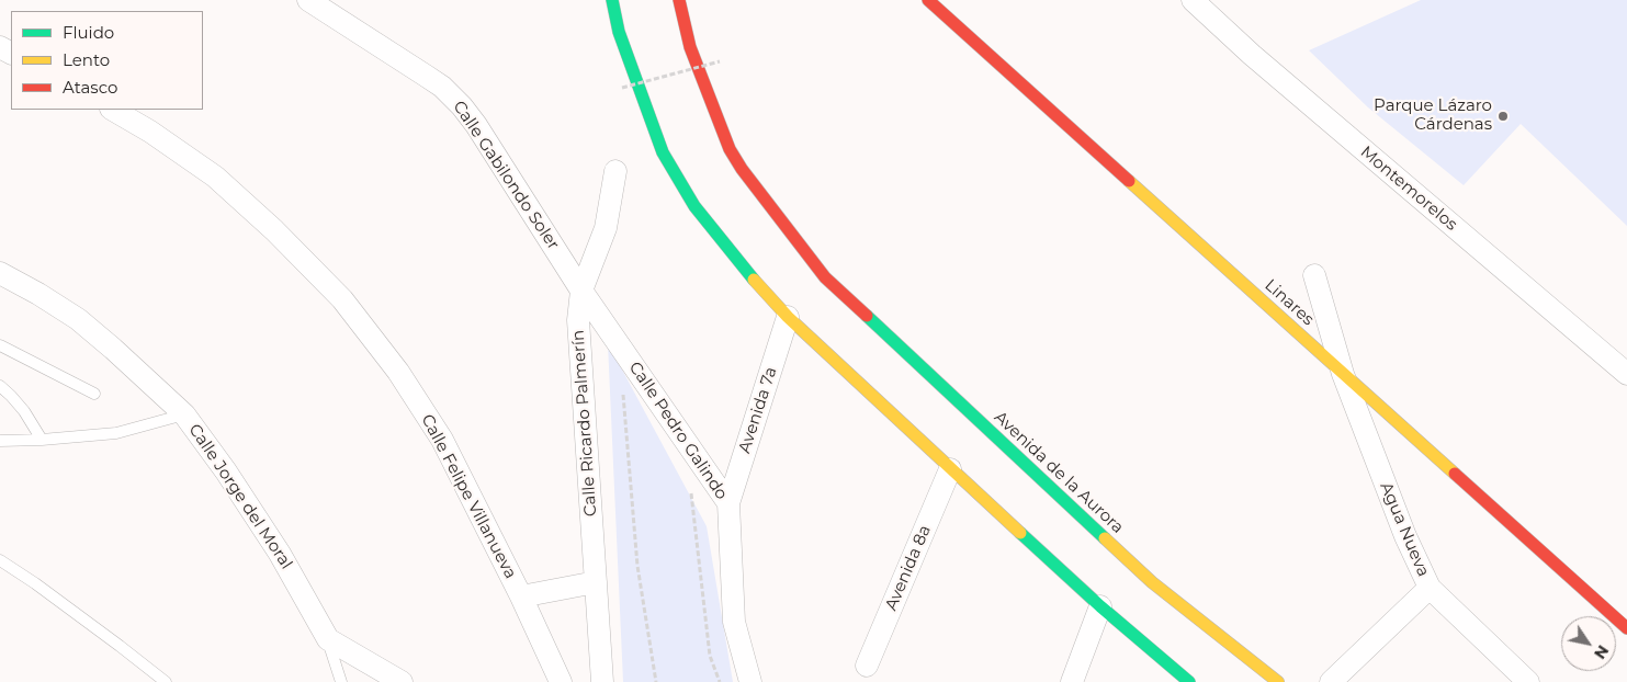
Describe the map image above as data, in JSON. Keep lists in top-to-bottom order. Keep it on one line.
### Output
{"streets":{"main road":["Linares","Avenida de la Aurora"],"street":["Calle Gabilondo Soler","Montemorelos","Avenida 7a","Calle Ricardo Palmerín","Calle Pedro Galindo","Calle Jorge del Moral","Calle Felipe Villanueva","Agua Nueva","Avenida 8a"]},"crossings":[["Calle Gabilondo Soler","Calle Ricardo Palmerín"],["Calle Gabilondo Soler","Calle Pedro Galindo"],["Linares","Agua Nueva"],["Avenida 7a","Calle Pedro Galindo"],["Calle Ricardo Palmerín","Calle Pedro Galindo"]],"places":["Parque Lázaro Cárdenas"],"legend":["Fluido","Lento","Atasco"],"north":"bottom right"}
